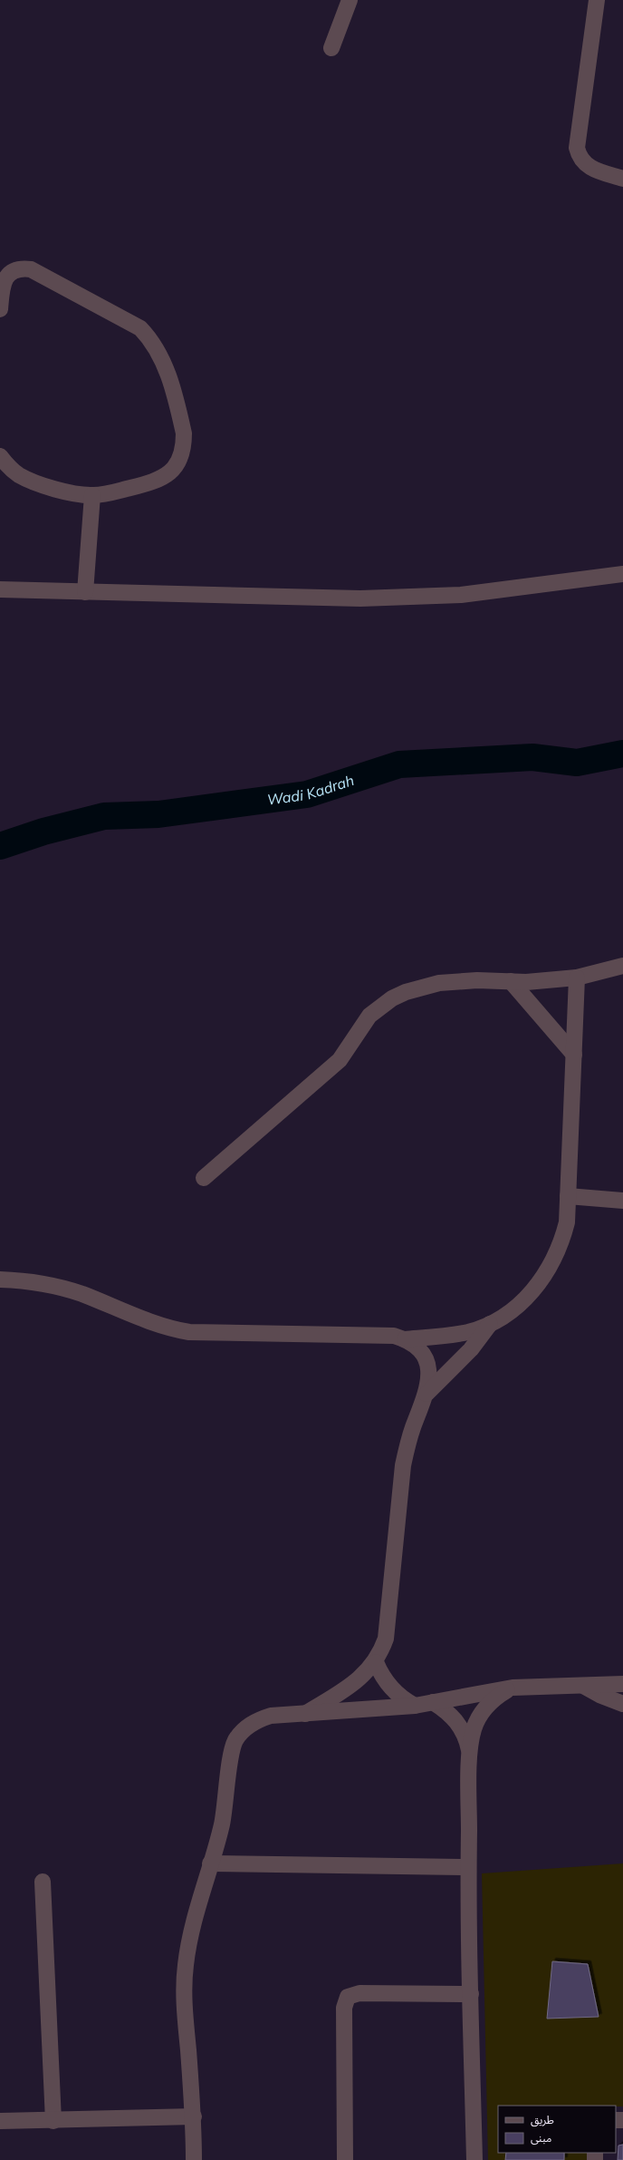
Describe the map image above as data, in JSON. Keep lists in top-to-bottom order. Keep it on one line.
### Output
{"water":["Wadi Kadrah"],"legend":["طريق","مبنى"]}
